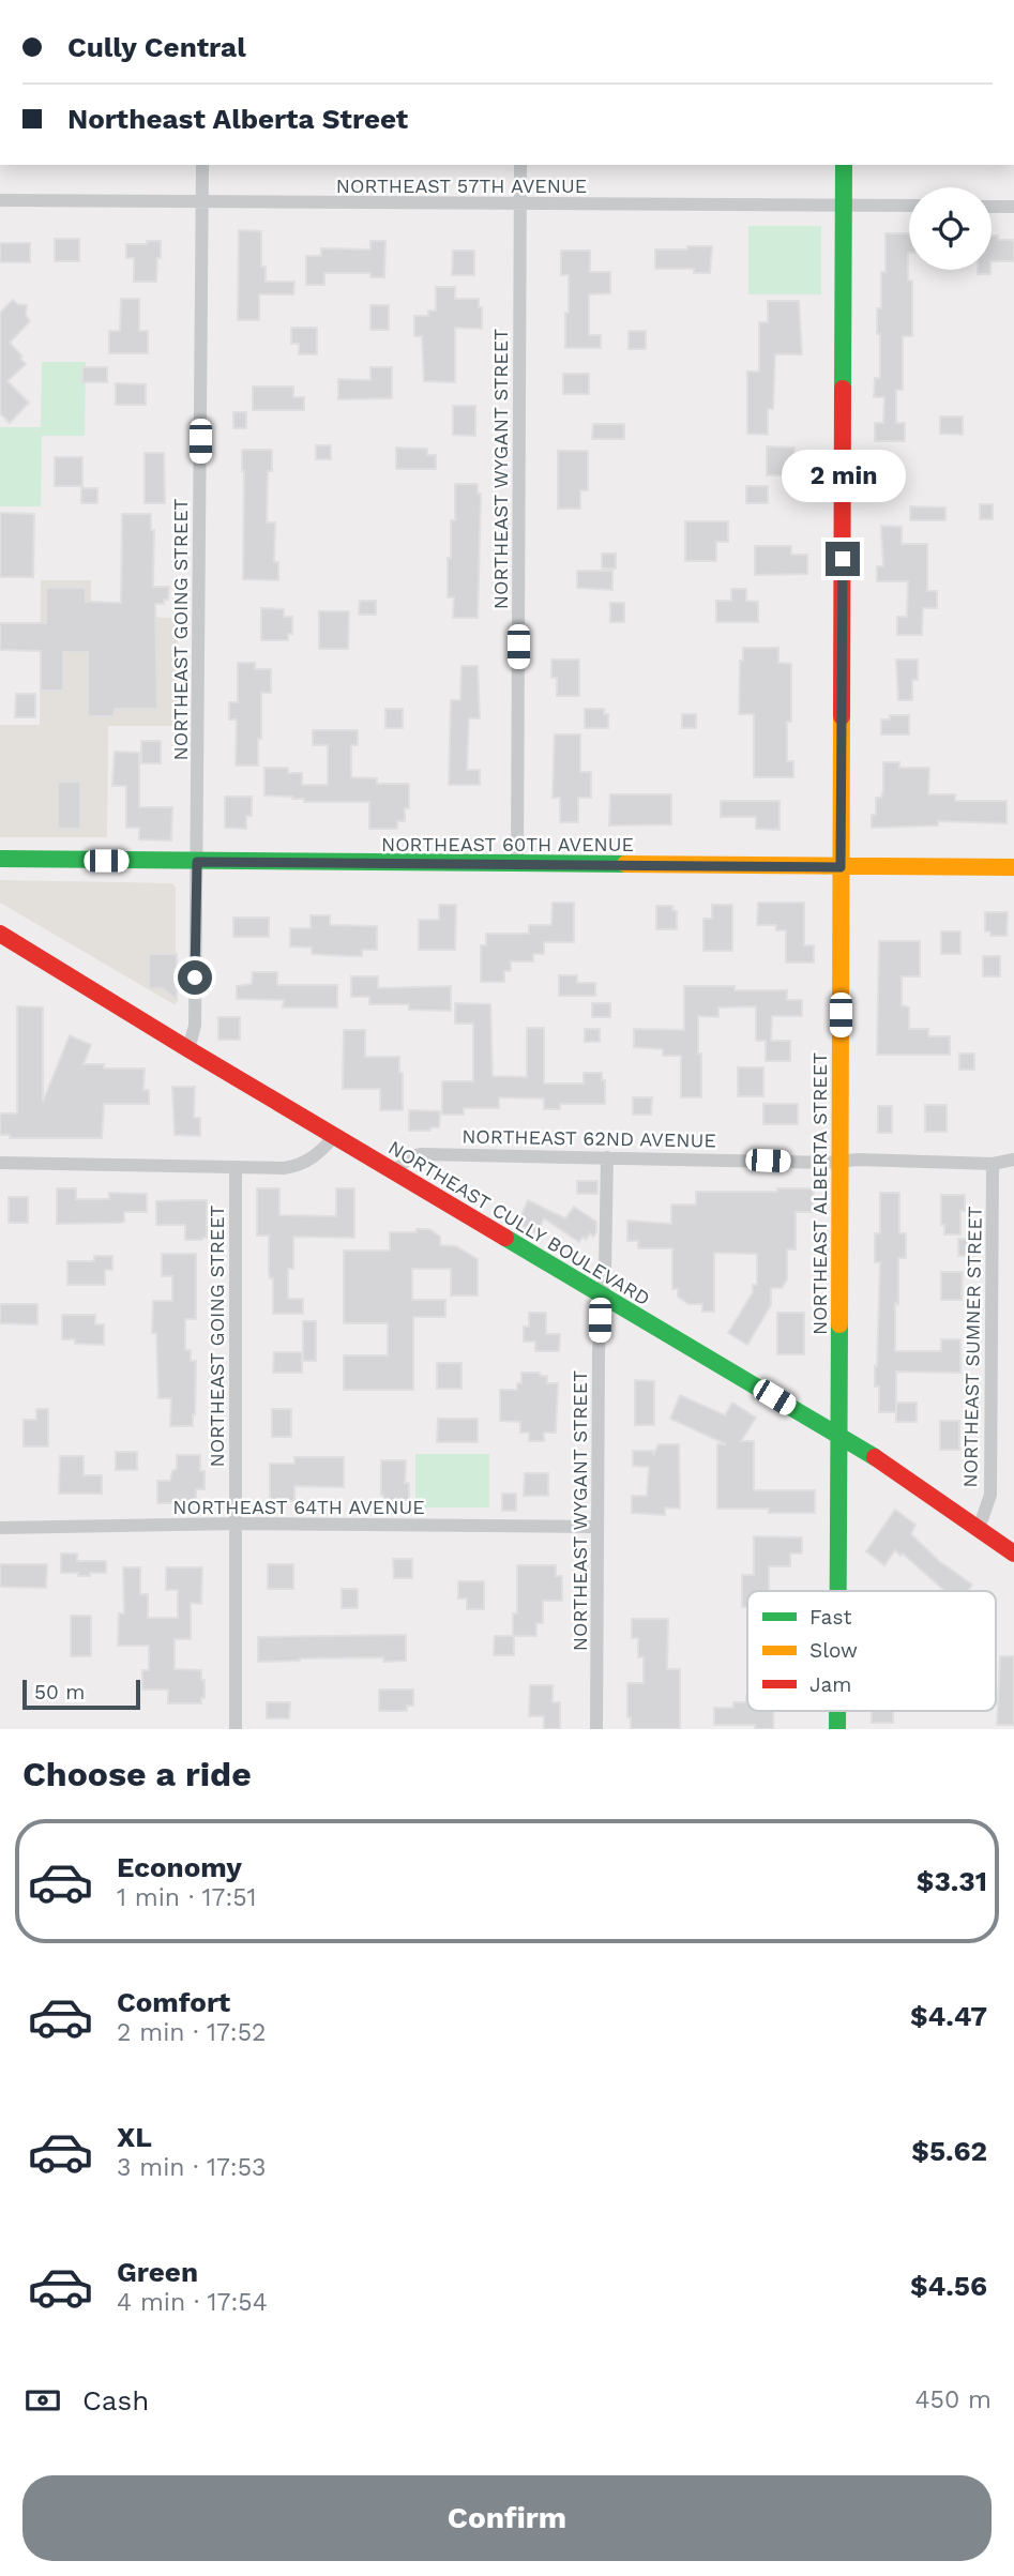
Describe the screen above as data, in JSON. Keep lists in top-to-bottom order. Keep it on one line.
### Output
{"streets":{"street":["NORTHEAST 57TH AVENUE","NORTHEAST WYGANT STREET","NORTHEAST GOING STREET","NORTHEAST 60TH AVENUE","NORTHEAST 62ND AVENUE","NORTHEAST ALBERTA STREET","NORTHEAST CULLY BOULEVARD","NORTHEAST SUMNER STREET","NORTHEAST 64TH AVENUE"]},"crossings":[["NORTHEAST 57TH AVENUE","NORTHEAST WYGANT STREET"],["NORTHEAST 57TH AVENUE","NORTHEAST GOING STREET"],["NORTHEAST 57TH AVENUE","NORTHEAST ALBERTA STREET"],["NORTHEAST WYGANT STREET","NORTHEAST 60TH AVENUE"],["NORTHEAST WYGANT STREET","NORTHEAST 62ND AVENUE"],["NORTHEAST WYGANT STREET","NORTHEAST CULLY BOULEVARD"],["NORTHEAST WYGANT STREET","NORTHEAST 64TH AVENUE"],["NORTHEAST GOING STREET","NORTHEAST 60TH AVENUE"],["NORTHEAST GOING STREET","NORTHEAST CULLY BOULEVARD"],["NORTHEAST GOING STREET","NORTHEAST 64TH AVENUE"],["NORTHEAST 60TH AVENUE","NORTHEAST ALBERTA STREET"],["NORTHEAST 62ND AVENUE","NORTHEAST ALBERTA STREET"],["NORTHEAST 62ND AVENUE","NORTHEAST CULLY BOULEVARD"],["NORTHEAST 62ND AVENUE","NORTHEAST SUMNER STREET"],["NORTHEAST ALBERTA STREET","NORTHEAST CULLY BOULEVARD"],["NORTHEAST CULLY BOULEVARD","NORTHEAST SUMNER STREET"]],"legend":["Fast","Slow","Jam"],"scale_bar":"50 m","page":{"banner":["Cully Central","Northeast Alberta Street"],"bubble":"2 min","scale":"50 m","heading":"Choose a ride","list":[{"name":"Economy","note":"1 min · 17:51","value":"$3.31"},{"name":"Comfort","note":"2 min · 17:52","value":"$4.47"},{"name":"XL","note":"3 min · 17:53","value":"$5.62"},{"name":"Green","note":"4 min · 17:54","value":"$4.56"}],"pay":["Cash","450 m"],"buttons":"Confirm"}}
